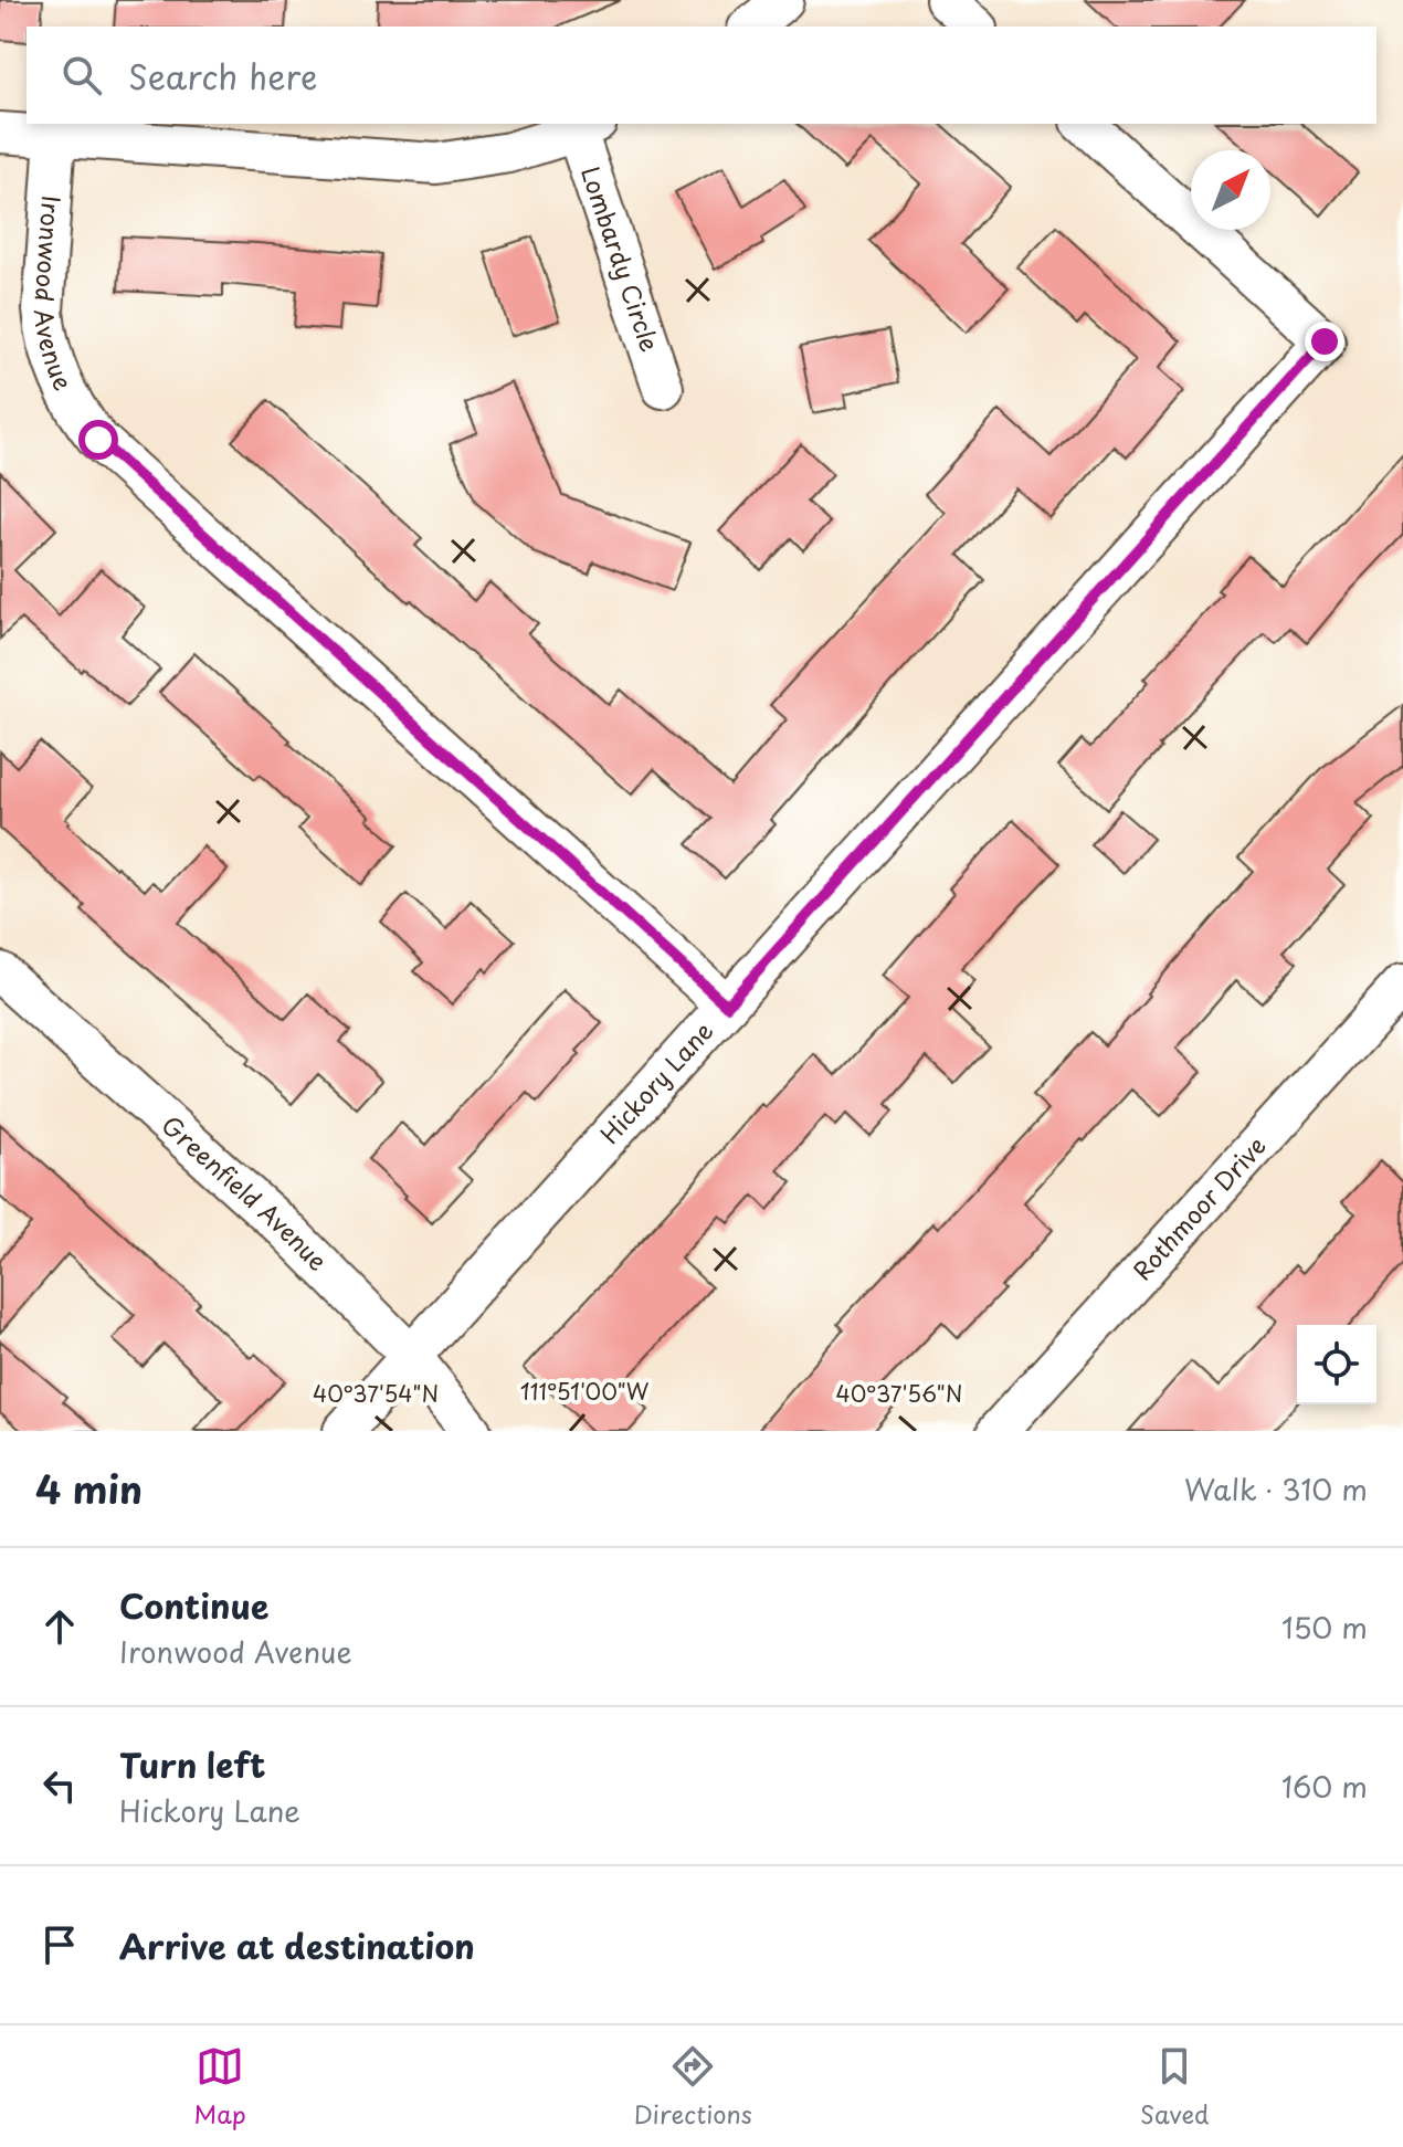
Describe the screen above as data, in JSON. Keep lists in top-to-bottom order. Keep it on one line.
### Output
{"streets":{"street":["Lombardy Circle","Ironwood Avenue","Hickory Lane","Greenfield Avenue","Rothmoor Drive"]},"crossings":[["Ironwood Avenue","Hickory Lane"],["Hickory Lane","Greenfield Avenue"]],"north":"top right","page":{"search":"Search here","heading":["4 min","Walk · 310 m"],"list":[["Continue","Ironwood Avenue","150 m"],["Turn left","Hickory Lane","160 m"],"Arrive at destination"],"nav":["Map","Directions","Saved"]},"coordinates":["111°51'00\"W","40°37'54\"N","40°37'56\"N"]}
